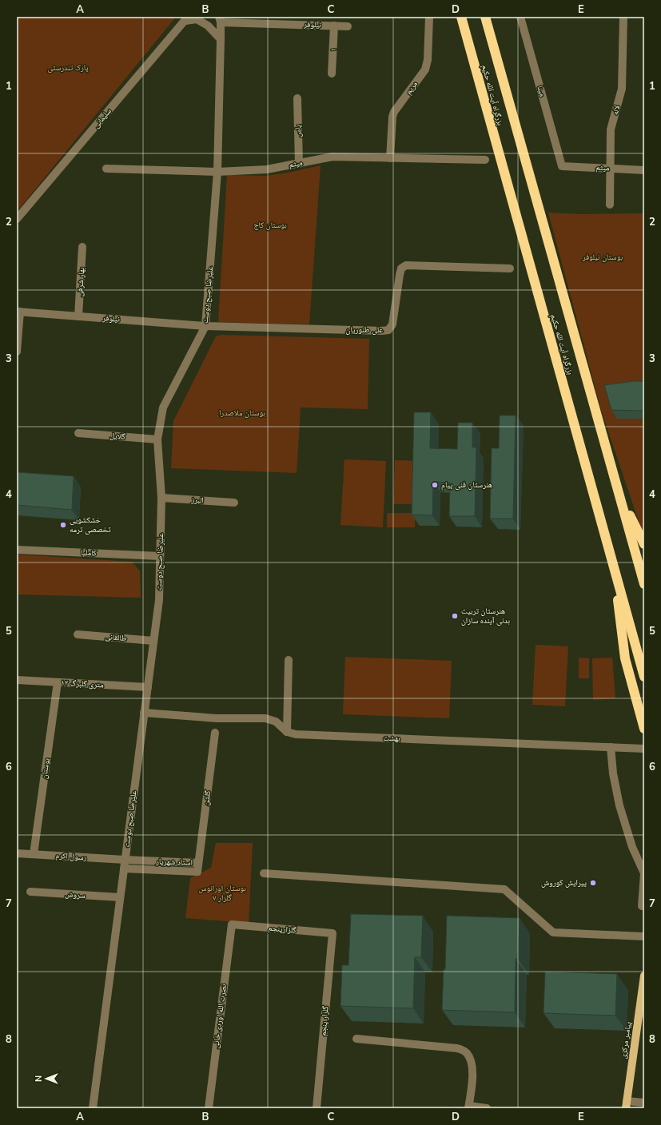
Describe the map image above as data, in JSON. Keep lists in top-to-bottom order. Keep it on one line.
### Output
{"streets":{"highway":["بزرگراه آیت الله حکیم"],"main road":["پیامبر مرکزی"],"street":["نیلوفر","۱","مریم","مینا","لاله","سلیمانی","یاس","میثم","بهار شرقی","علیرضا صبح دوست","علی طنوریان","گلایل","البرز","کاملیا","طالقانی","۱۲ متری گلبرگ","بهشت","بوستان","گلشن","رسول اکرم","استاد شهریار","سروش","گلزارپنجم","نصرت الله اوردی خانی","گلزار پنجم"]},"crossings":[["نیلوفر","۱"],["نیلوفر","بهار شرقی"],["نیلوفر","علیرضا صبح دوست"],["نیلوفر","علی طنوریان"],["مریم","میثم"],["مینا","میثم"],["لاله","میثم"],["یاس","میثم"],["میثم","علیرضا صبح دوست"],["علیرضا صبح دوست","علی طنوریان"],["علیرضا صبح دوست","گلایل"],["علیرضا صبح دوست","البرز"],["علیرضا صبح دوست","کاملیا"],["علیرضا صبح دوست","طالقانی"],["علیرضا صبح دوست","۱۲ متری گلبرگ"],["علیرضا صبح دوست","رسول اکرم"],["علیرضا صبح دوست","استاد شهریار"],["علیرضا صبح دوست","سروش"],["۱۲ متری گلبرگ","بوستان"],["بوستان","رسول اکرم"],["گلشن","استاد شهریار"],["رسول اکرم","استاد شهریار"],["گلزارپنجم","نصرت الله اوردی خانی"],["گلزارپنجم","گلزار پنجم"]],"parks":["پارک تندرستی","بوستان کاج","بوستان نیلوفر","بوستان ملاصدرا","بوستان اورانوس گلزار ۷"],"places":["هنرستان فنی پیام","خشکشویی تخصصی ترمه","هنرستان تربیت بدنی آینده سازان","پیرایش کوروش"],"north":"left","grid":{"columns":["A","B","C","D","E"],"rows":["1","2","3","4","5","6","7","8"]}}
